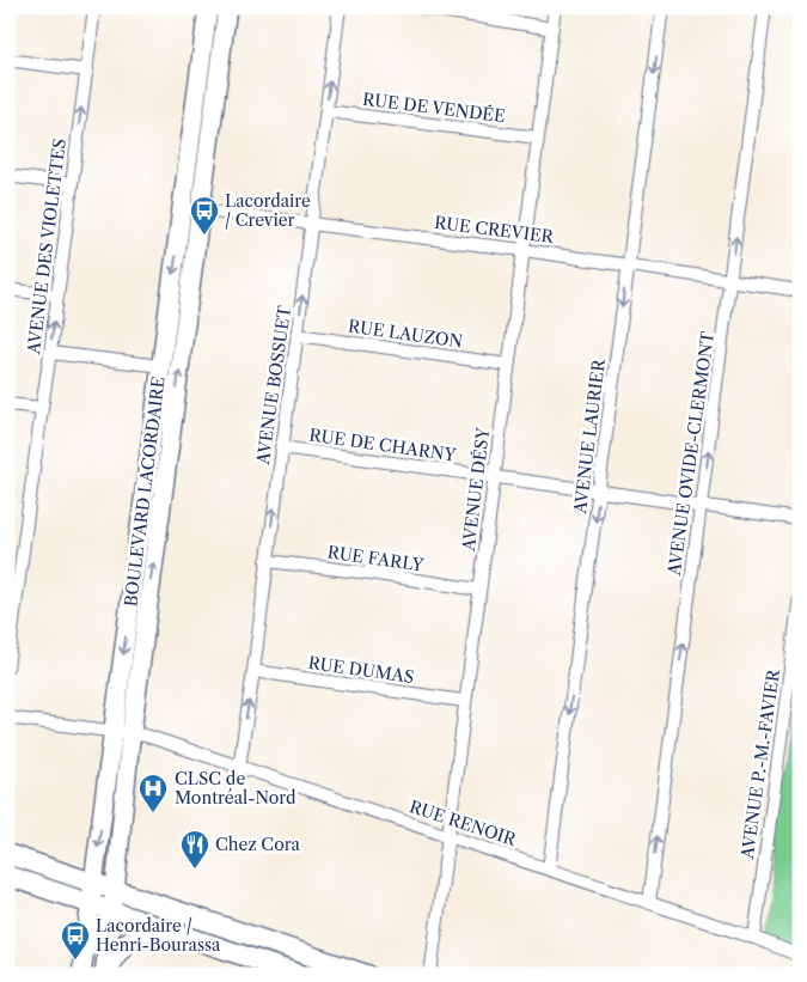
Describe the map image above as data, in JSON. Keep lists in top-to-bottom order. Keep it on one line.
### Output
{"streets":{"main road":["BOULEVARD LACORDAIRE"],"street":["RUE DE VENDÉE","RUE CREVIER","AVENUE DES VIOLETTES","RUE LAUZON","AVENUE BOSSUET","AVENUE LAURIER","RUE DE CHARNY","AVENUE OVIDE-CLERMONT","AVENUE DÉSY","RUE FARLY","RUE DUMAS","AVENUE P.-M.-FAVIER","RUE RENOIR"]},"crossings":[["RUE DE VENDÉE","AVENUE BOSSUET"],["RUE DE VENDÉE","AVENUE DÉSY"],["RUE CREVIER","AVENUE BOSSUET"],["RUE CREVIER","AVENUE LAURIER"],["RUE CREVIER","AVENUE OVIDE-CLERMONT"],["RUE CREVIER","AVENUE DÉSY"],["RUE CREVIER","BOULEVARD LACORDAIRE"],["RUE LAUZON","AVENUE BOSSUET"],["RUE LAUZON","AVENUE DÉSY"],["AVENUE BOSSUET","RUE DE CHARNY"],["AVENUE BOSSUET","RUE FARLY"],["AVENUE BOSSUET","RUE DUMAS"],["AVENUE BOSSUET","RUE RENOIR"],["AVENUE LAURIER","RUE DE CHARNY"],["AVENUE LAURIER","RUE RENOIR"],["RUE DE CHARNY","AVENUE OVIDE-CLERMONT"],["RUE DE CHARNY","AVENUE DÉSY"],["AVENUE OVIDE-CLERMONT","RUE RENOIR"],["AVENUE DÉSY","RUE FARLY"],["AVENUE DÉSY","RUE DUMAS"],["AVENUE DÉSY","RUE RENOIR"],["BOULEVARD LACORDAIRE","RUE RENOIR"],["AVENUE P.-M.-FAVIER","RUE RENOIR"]],"one_way":["AVENUE BOSSUET","AVENUE LAURIER","AVENUE OVIDE-CLERMONT"],"places":{"bus stop":["Lacordaire / Crevier","Lacordaire / Henri-Bourassa"],"hospital":["CLSC de Montréal-Nord"],"restaurant":["Chez Cora"]}}
